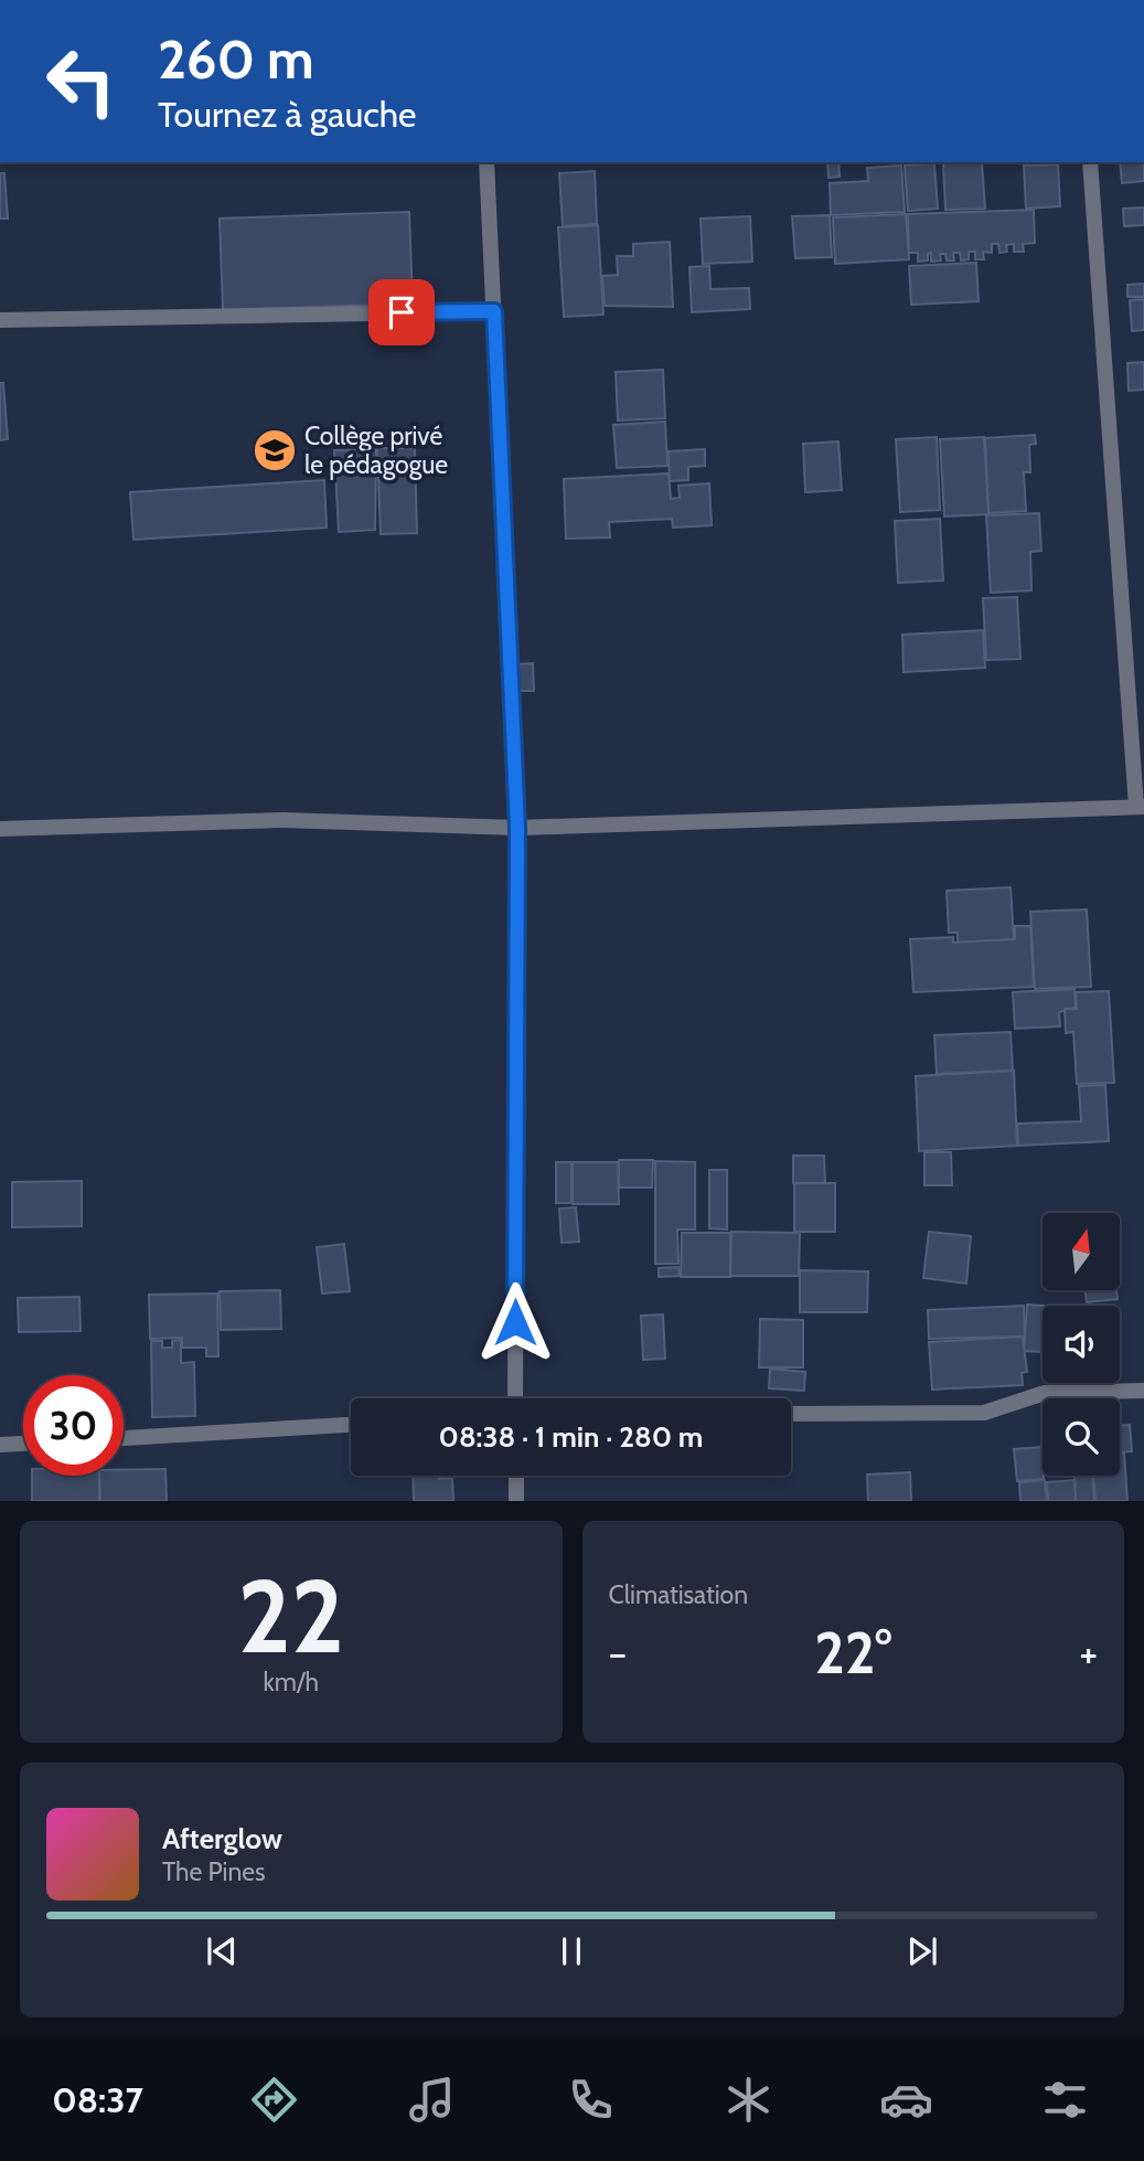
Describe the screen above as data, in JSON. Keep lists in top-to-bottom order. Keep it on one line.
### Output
{"places":{"school or university":["Collège privé le pédagogue"]},"north":"top","page":{"turn":["260 m","Tournez à gauche"],"limit":"30","trip":"08:38 · 1 min · 280 m","tile":[["22","km/h"],"Climatisation"],"heat":["−","22°","+"],"song":["Afterglow","The Pines"],"tabs":"08:37"}}
